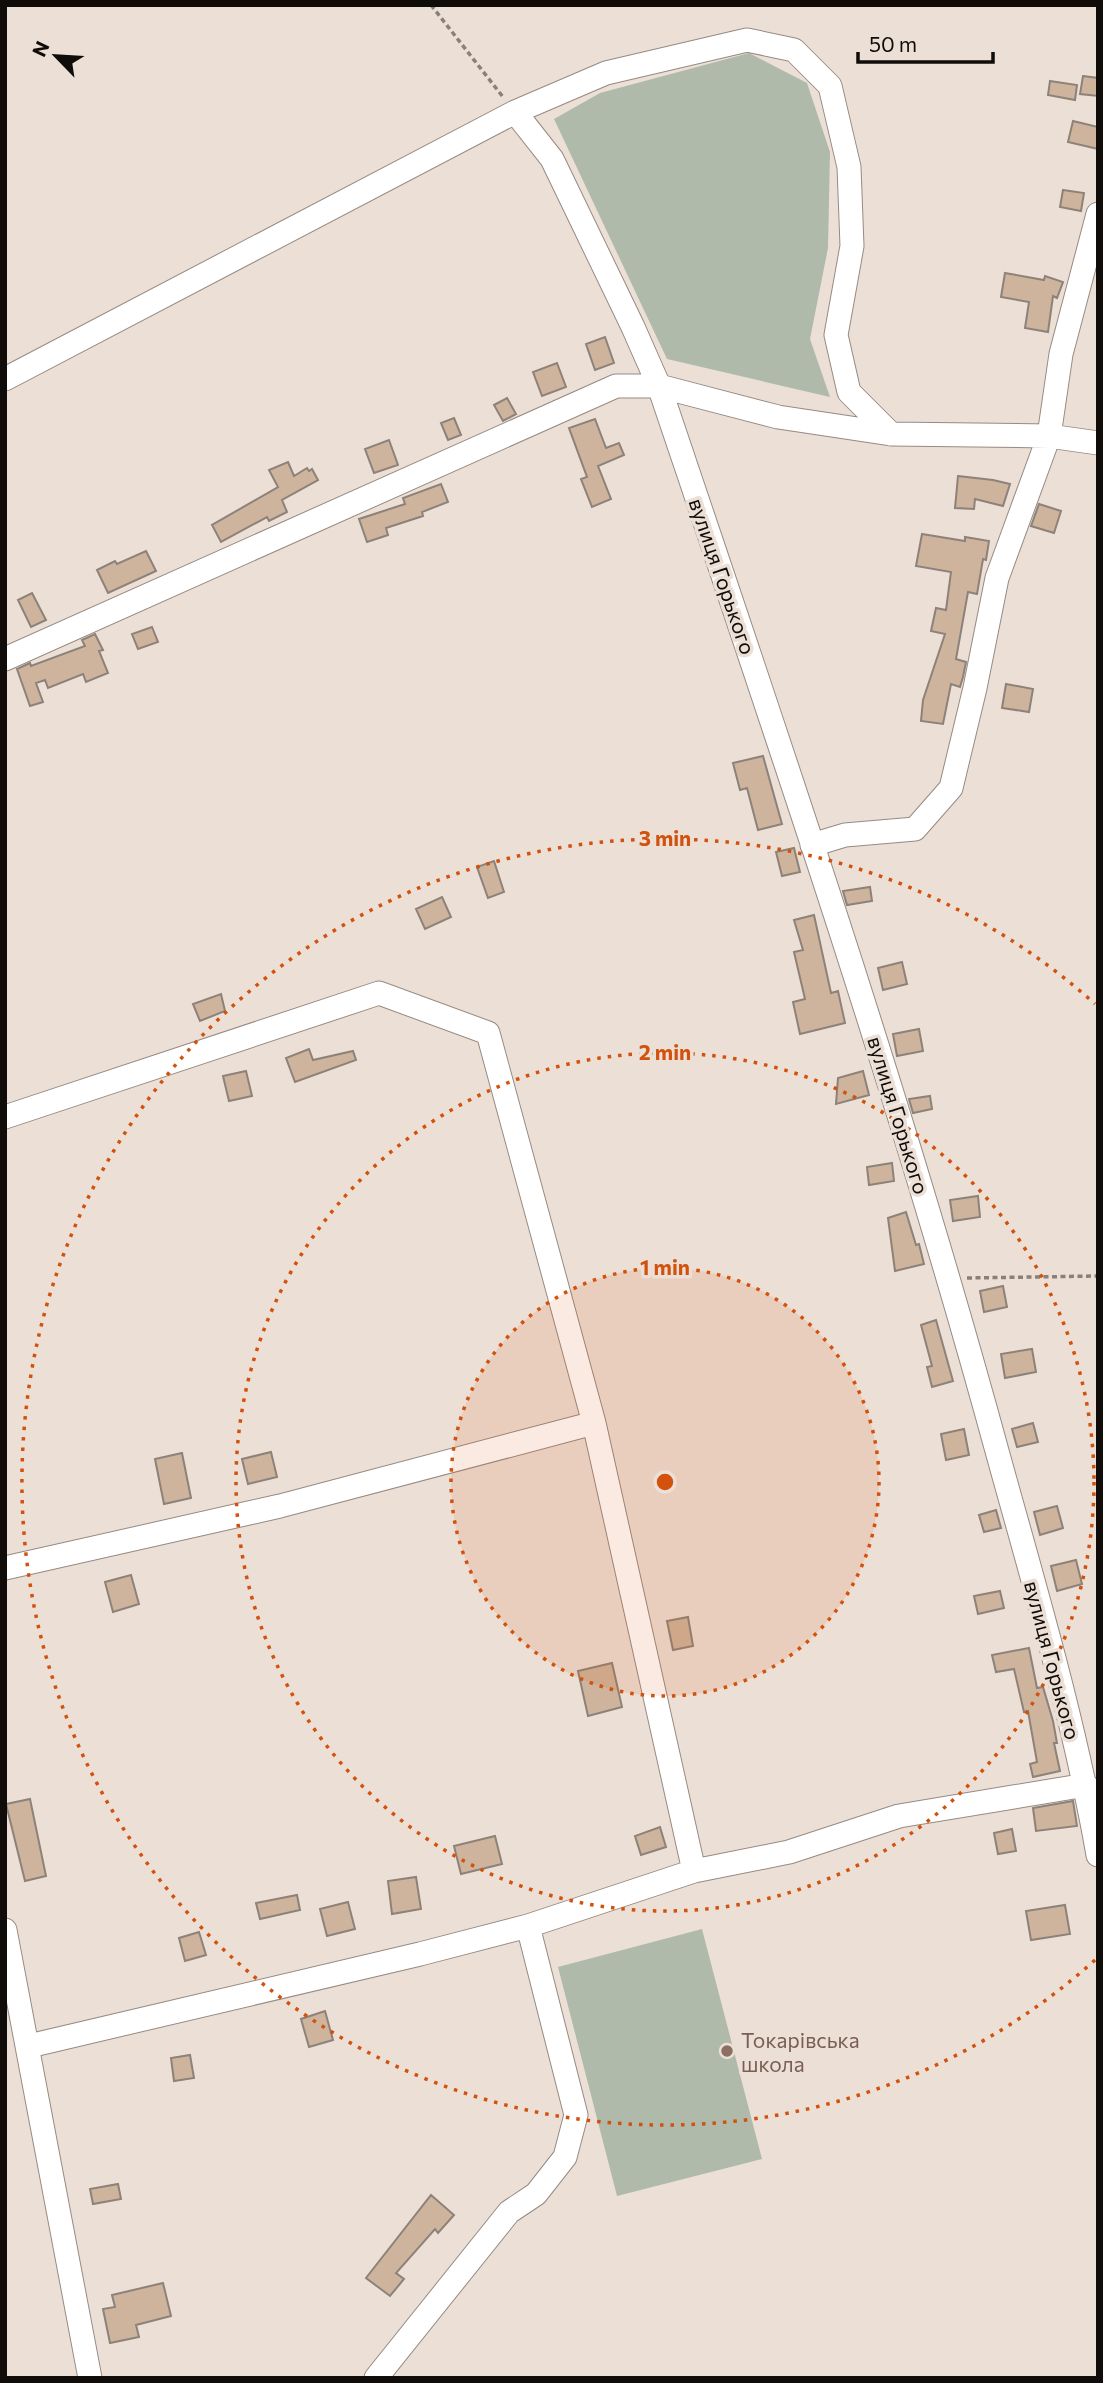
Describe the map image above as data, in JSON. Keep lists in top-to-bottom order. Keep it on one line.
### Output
{"streets":{"street":["вулиця Горького"]},"places":["Токарівська школа"],"scale_bar":"50 m","north":"top left","rings":["3 min","2 min","1 min"]}
